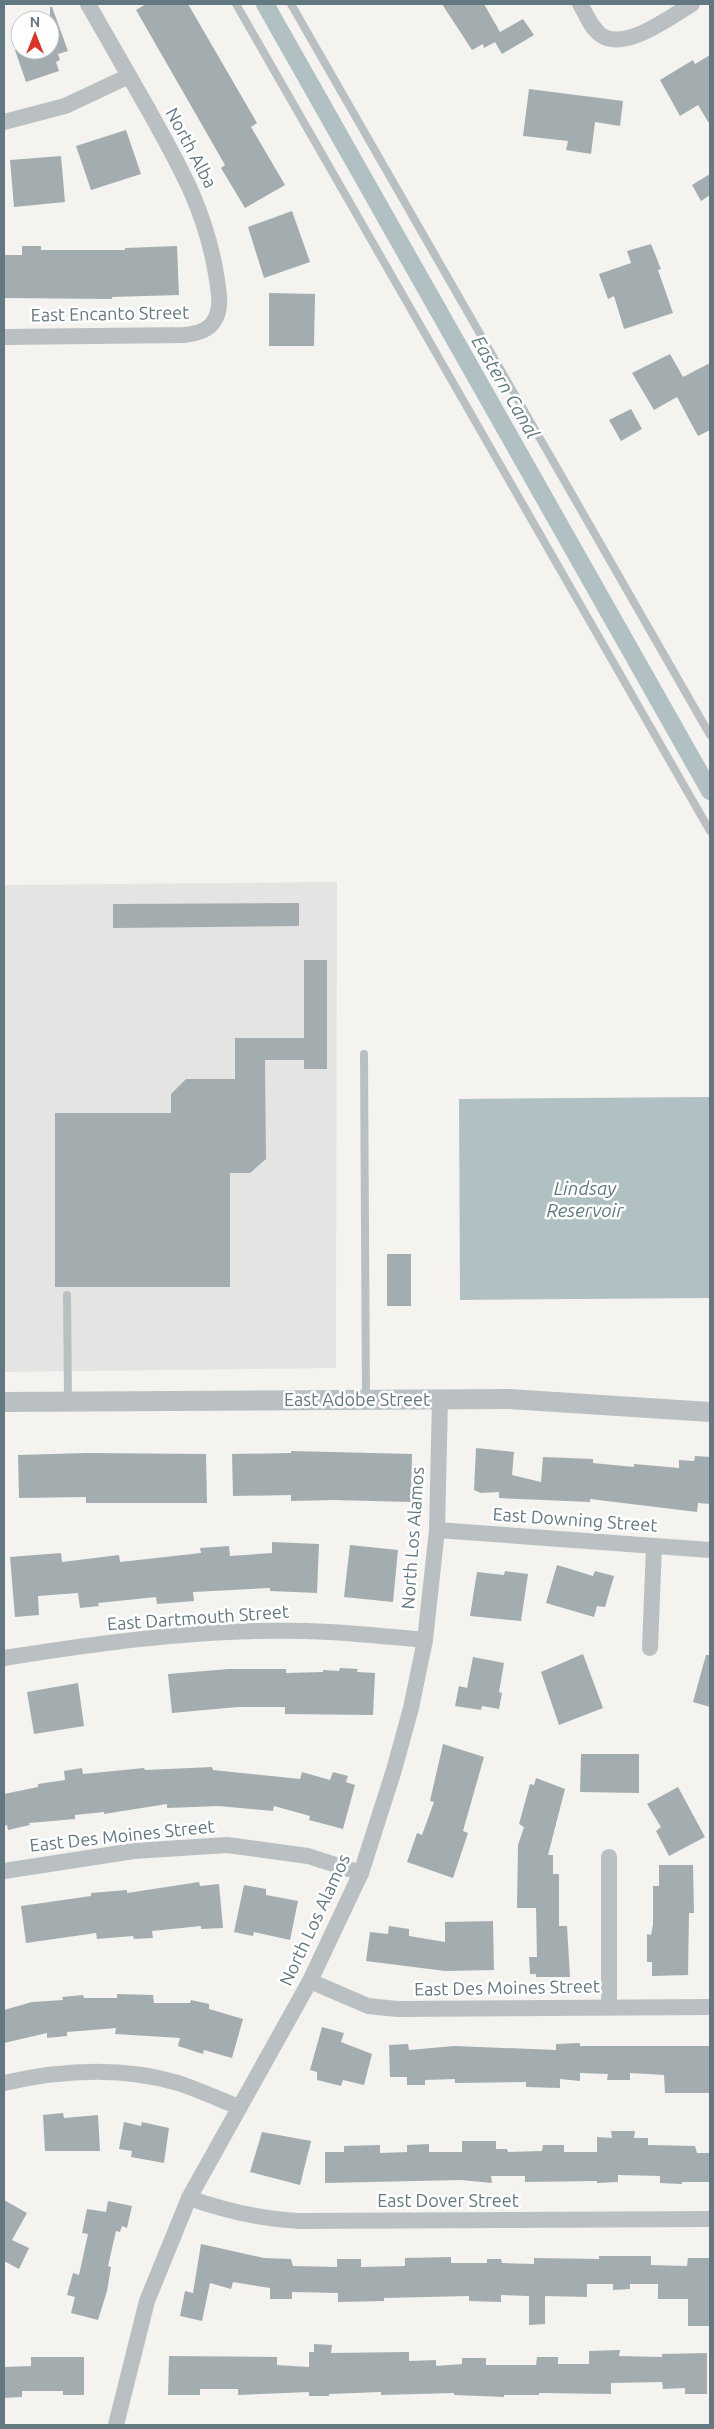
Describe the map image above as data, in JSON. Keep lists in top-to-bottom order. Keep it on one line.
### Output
{"streets":{"street":["North Alba","East Encanto Street","East Adobe Street","East Downing Street","North Los Alamos","East Dartmouth Street","East Des Moines Street","East Dover Street"]},"crossings":[["North Alba","East Encanto Street"],["East Adobe Street","North Los Alamos"],["East Downing Street","North Los Alamos"],["North Los Alamos","East Dartmouth Street"],["North Los Alamos","East Des Moines Street"],["North Los Alamos","East Dover Street"]],"water":["Eastern Canal","Lindsay Reservoir"],"north":"top"}
